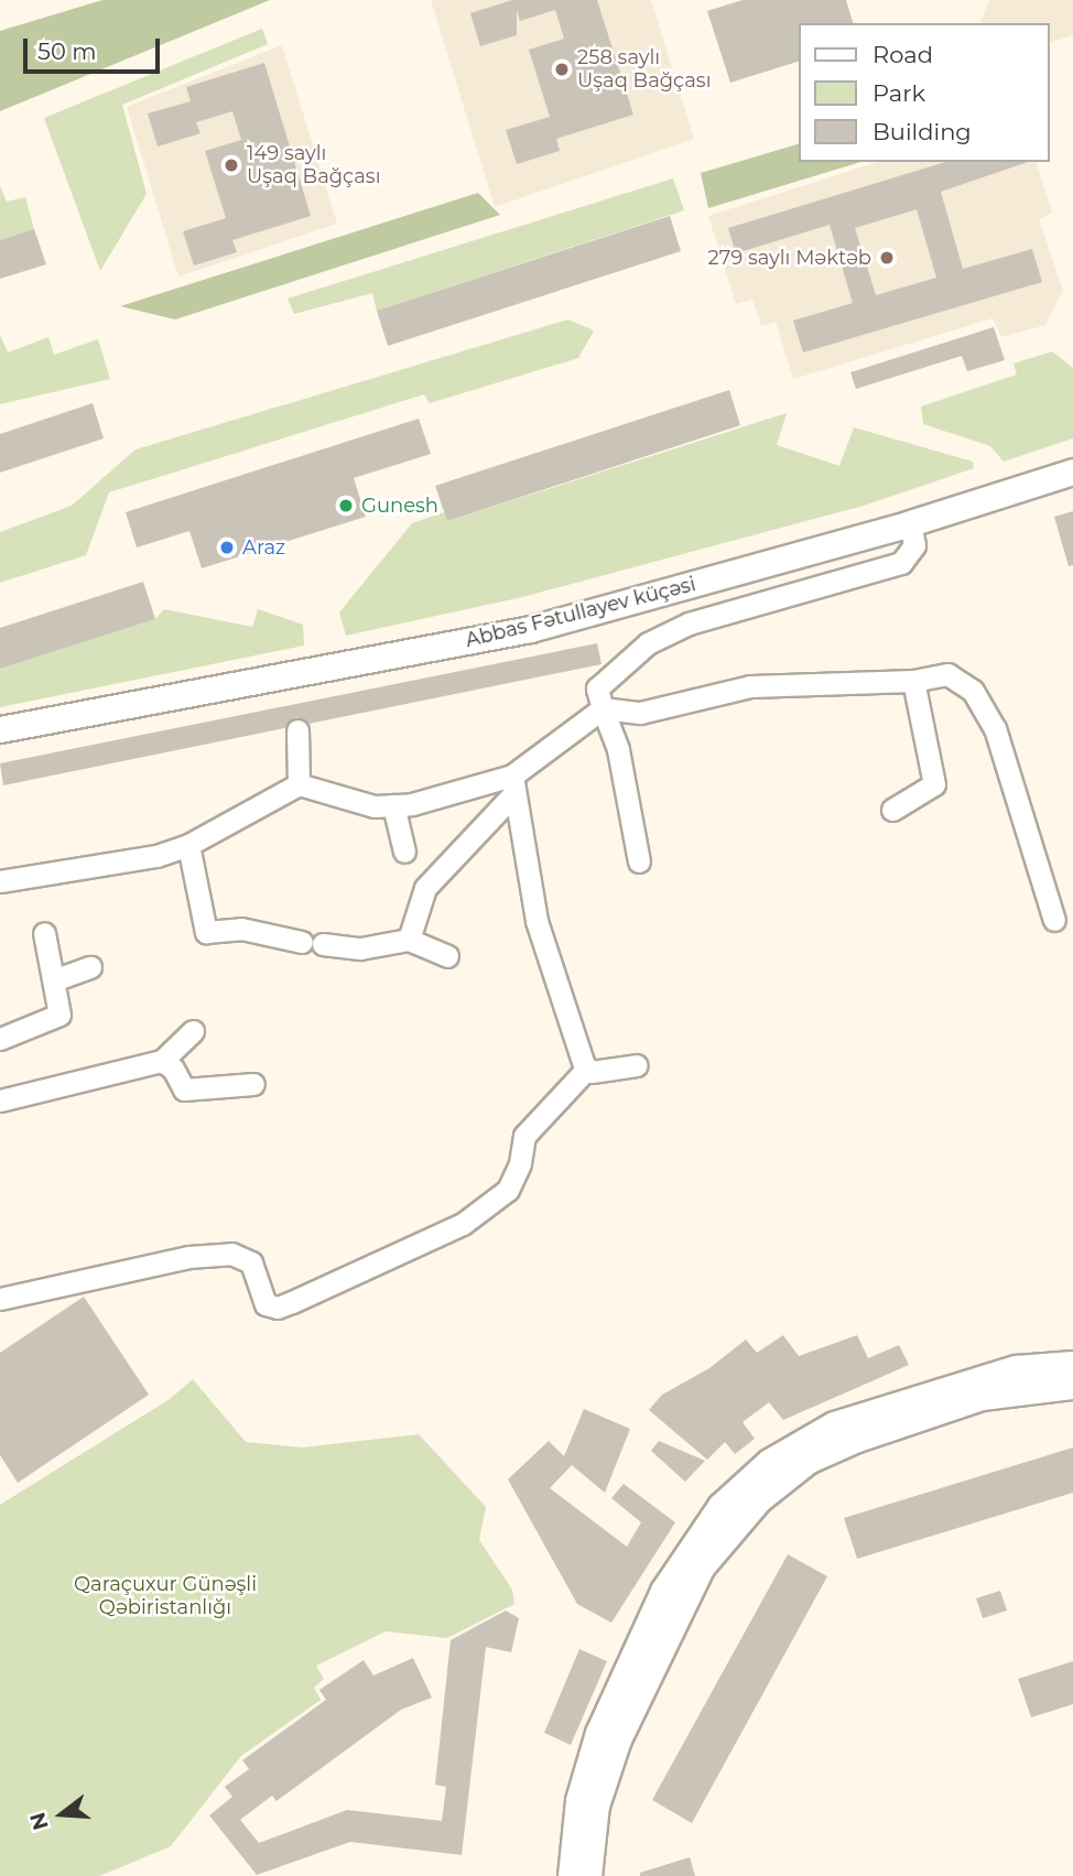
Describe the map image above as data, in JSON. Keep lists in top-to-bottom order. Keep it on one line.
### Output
{"streets":{"main road":["Abbas Fətullayev küçəsi"]},"parks":["Qaraçuxur Günəşli Qəbiristanlığı"],"places":["258 saylı Uşaq Bağçası","149 saylı Uşaq Bağçası","279 saylı Məktəb","Gunesh","Araz"],"legend":["Road","Park","Building"],"scale_bar":"50 m","north":"left"}
